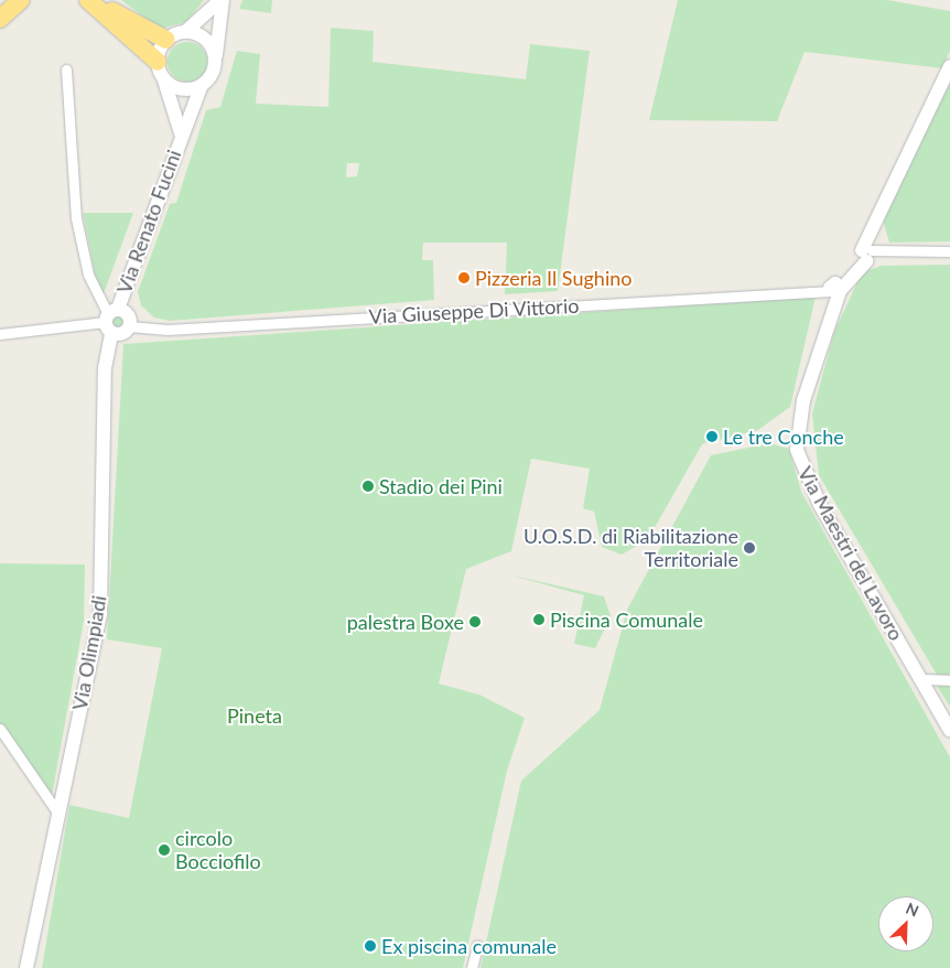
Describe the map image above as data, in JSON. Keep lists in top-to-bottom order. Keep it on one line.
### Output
{"streets":{"street":["Via Renato Fucini","Via Giuseppe Di Vittorio","Via Maestri del Lavoro","Via Olimpiadi"]},"crossings":[["Via Renato Fucini","Via Olimpiadi"],["Via Giuseppe Di Vittorio","Via Maestri del Lavoro"]],"parks":["Pineta"],"places":["Pizzeria Il Sughino","Le tre Conche","Stadio dei Pini","U.O.S.D. di Riabilitazione Territoriale","Piscina Comunale","palestra Boxe","circolo Bocciofilo","Ex piscina comunale"],"north":"top right"}
